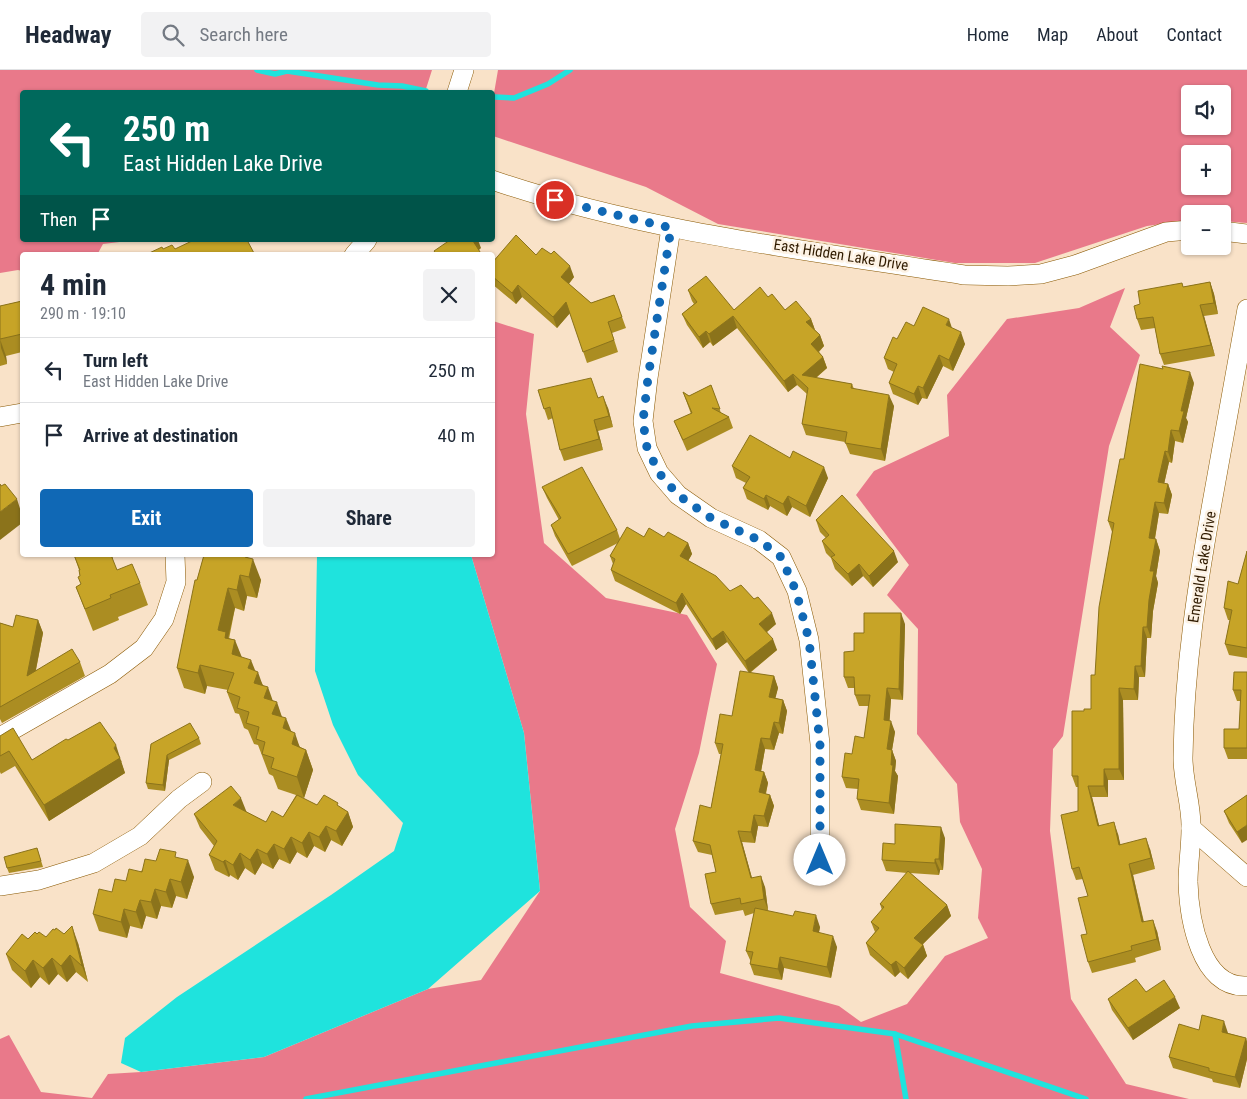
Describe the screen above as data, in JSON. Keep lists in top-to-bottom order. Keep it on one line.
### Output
{"streets":{"street":["East Hidden Lake Drive","Emerald Lake Drive"]},"page":{"header":"Headway","search":"Search here","nav":["Home","Map","About","Contact"],"map_buttons":["+","−"],"turn":["250 m","East Hidden Lake Drive"],"then":"Then","heading":["4 min","290 m · 19:10"],"list":[{"name":"Turn left","note":"East Hidden Lake Drive","value":"250 m"},{"name":"Arrive at destination","value":"40 m"}],"buttons":["Exit","Share"]}}
